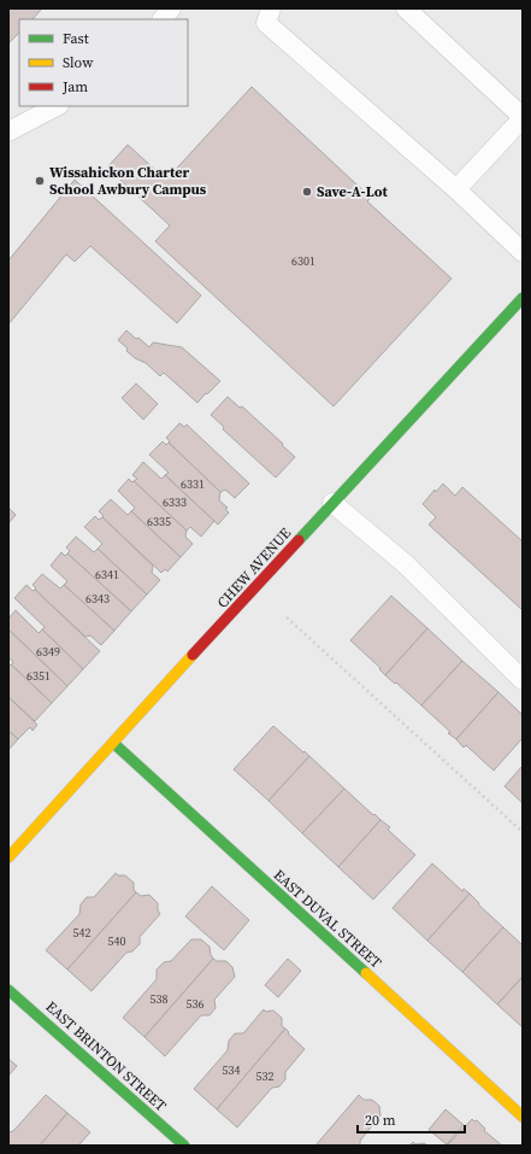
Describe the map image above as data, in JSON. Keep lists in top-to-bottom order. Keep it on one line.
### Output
{"streets":{"street":["CHEW AVENUE","EAST DUVAL STREET","EAST BRINTON STREET"]},"crossings":[["CHEW AVENUE","EAST DUVAL STREET"]],"places":["Wissahickon Charter School Awbury Campus","Save-A-Lot"],"house_numbers":["6301","6331","6333","6335","6341","6343","6349","6351","542","540","538","536","534","532"],"legend":["Fast","Slow","Jam"],"scale_bar":"20 m"}
